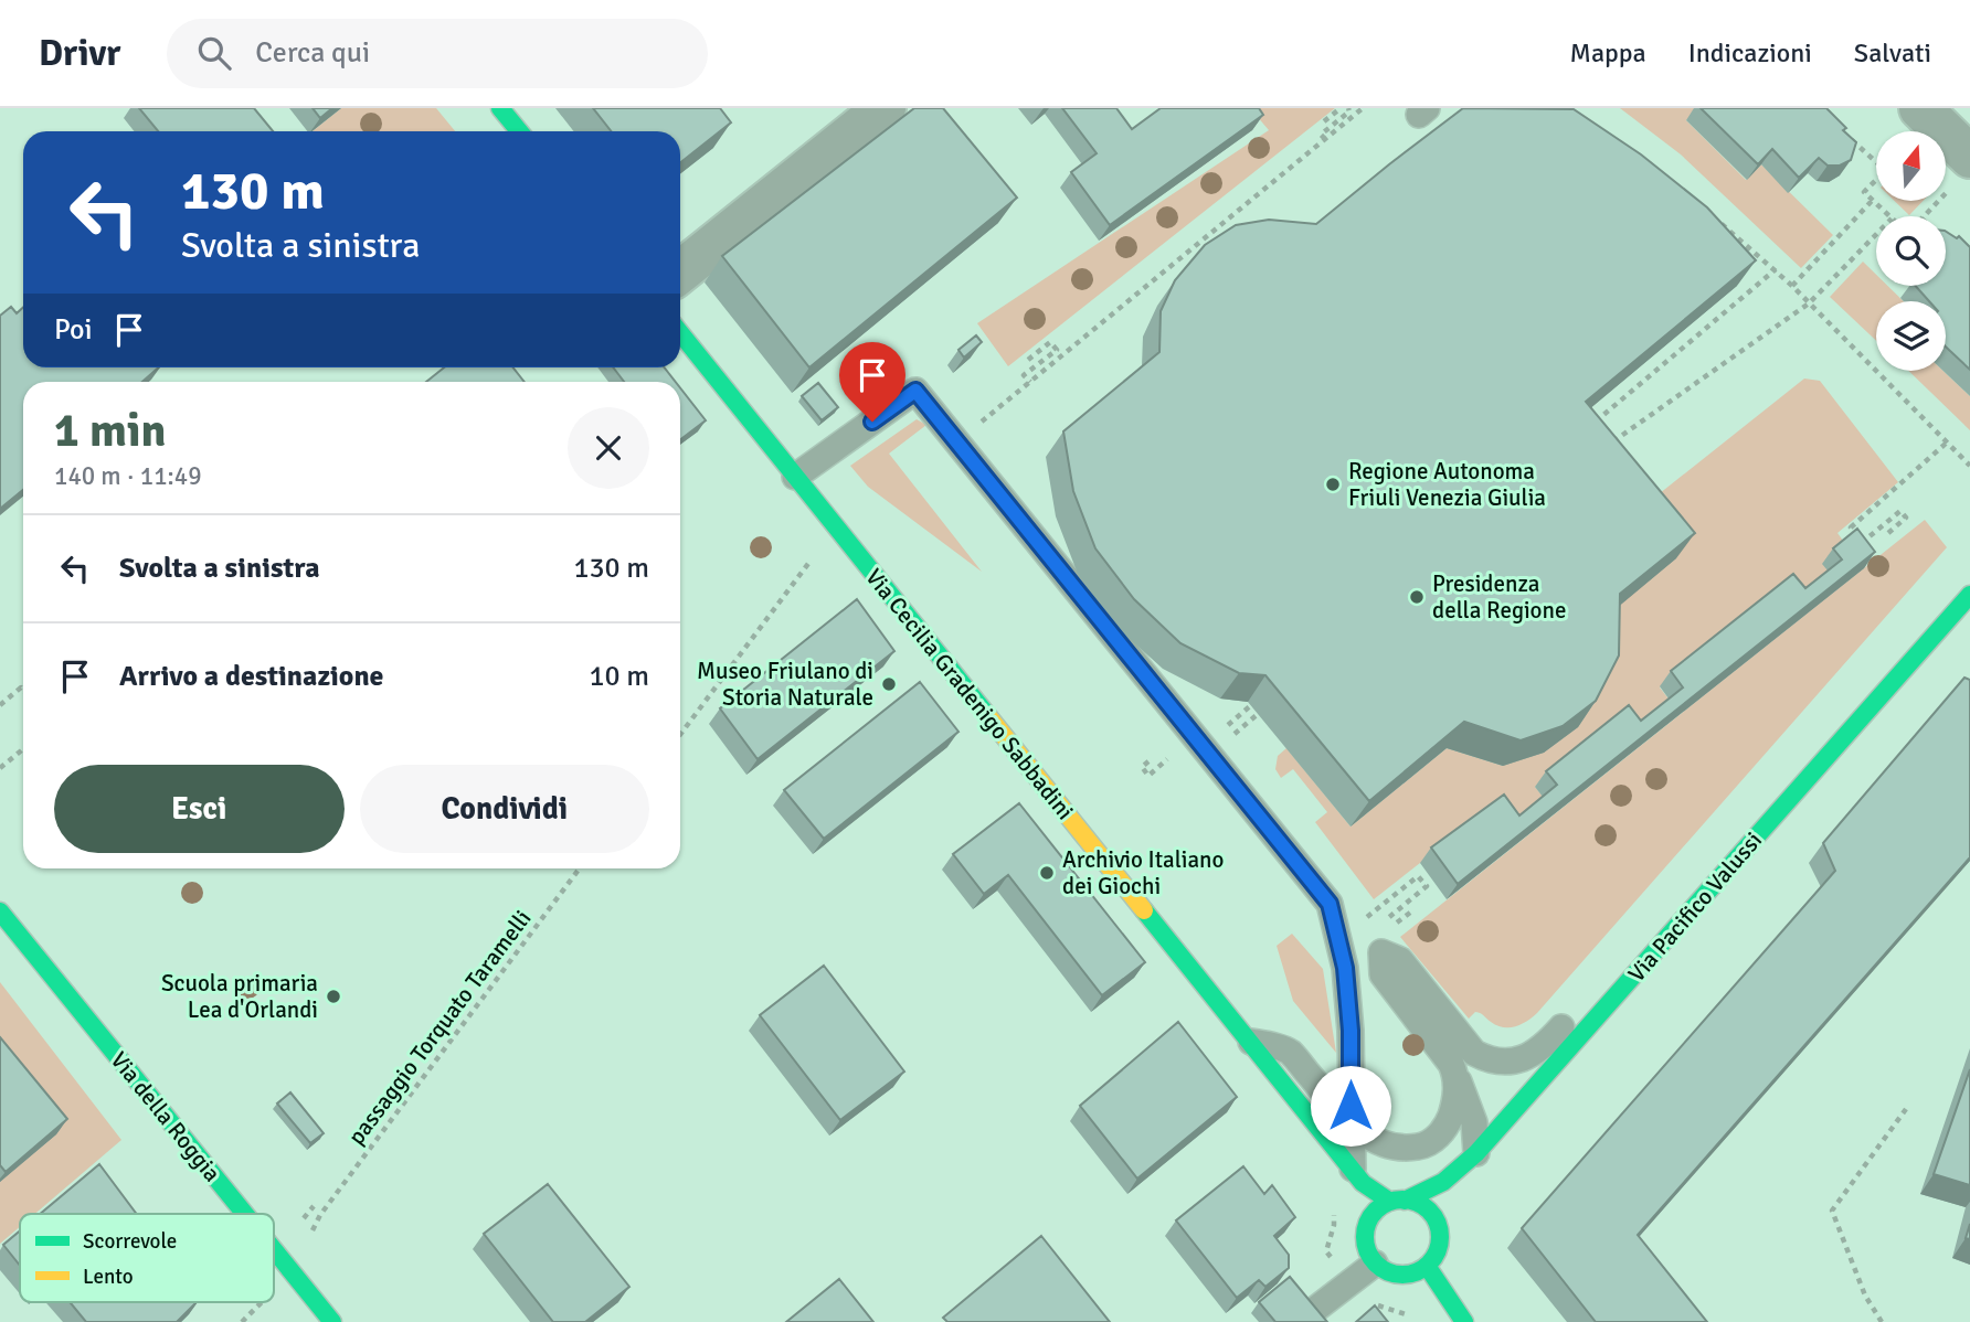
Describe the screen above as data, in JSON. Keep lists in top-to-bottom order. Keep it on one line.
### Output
{"streets":{"street":["Via Cecilia Gradenigo Sabbadini","Via Pacifico Valussi","Via della Roggia"],"path":["passaggio Torquato Taramelli"]},"crossings":[["Via Cecilia Gradenigo Sabbadini","Via Pacifico Valussi"]],"places":["Regione Autonoma Friuli Venezia Giulia","Presidenza della Regione","Museo Friulano di Storia Naturale","Archivio Italiano dei Giochi","Scuola primaria Lea d'Orlandi"],"legend":["Scorrevole","Lento"],"north":"top","page":{"header":"Drivr","search":"Cerca qui","nav":["Mappa","Indicazioni","Salvati"],"turn":["130 m","Svolta a sinistra"],"then":"Poi","heading":["1 min","140 m · 11:49"],"list":[{"name":"Svolta a sinistra","value":"130 m"},{"name":"Arrivo a destinazione","value":"10 m"}],"buttons":["Esci","Condividi"]}}
